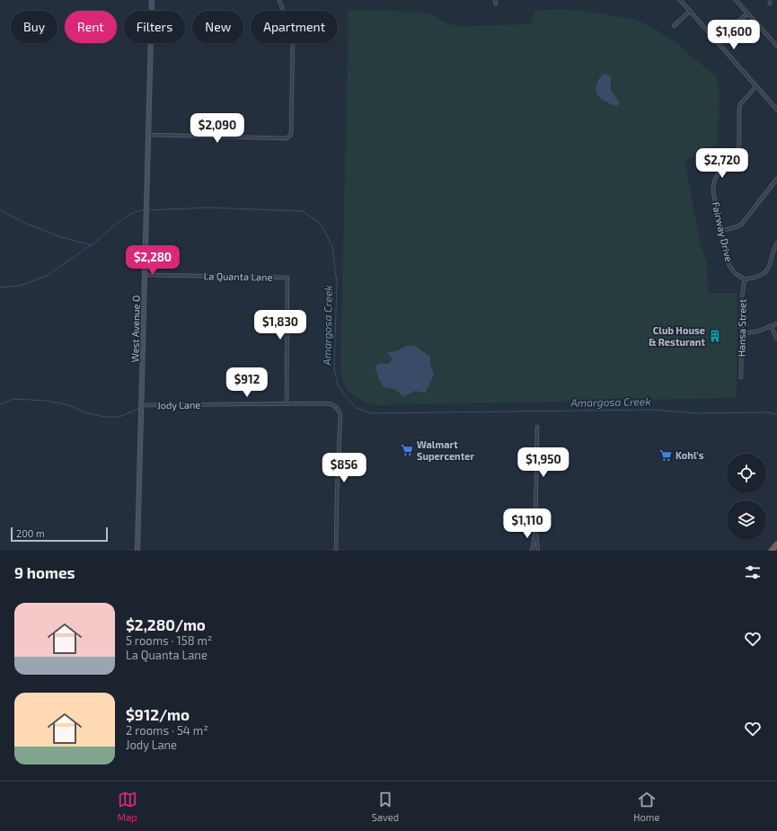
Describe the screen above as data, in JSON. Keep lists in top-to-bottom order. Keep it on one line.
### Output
{"streets":{"main road":["West Avenue O"],"street":["Fairway Drive","La Quanta Lane","Hansa Street","Jody Lane"]},"crossings":[["Fairway Drive","Hansa Street"],["La Quanta Lane","West Avenue O"],["La Quanta Lane","Jody Lane"],["West Avenue O","Jody Lane"]],"water":["Amargosa Creek"],"places":{"building":["Club House & Resturant"],"supermarket":["Walmart Supercenter","Kohl's"]},"scale_bar":"200 m","page":{"chip":["Buy","Rent","Filters","New","Apartment"],"price":["$1,600","$2,090","$2,720","$2,280","$1,830","$912","$1,950","$856","$1,110"],"scale":"200 m","heading":"9 homes","list":[{"name":"$2,280/mo","note":"5 rooms · 158 m² · La Quanta Lane"},{"name":"$912/mo","note":"2 rooms · 54 m² · Jody Lane"}],"tabs":["Map","Saved","Home"]}}
